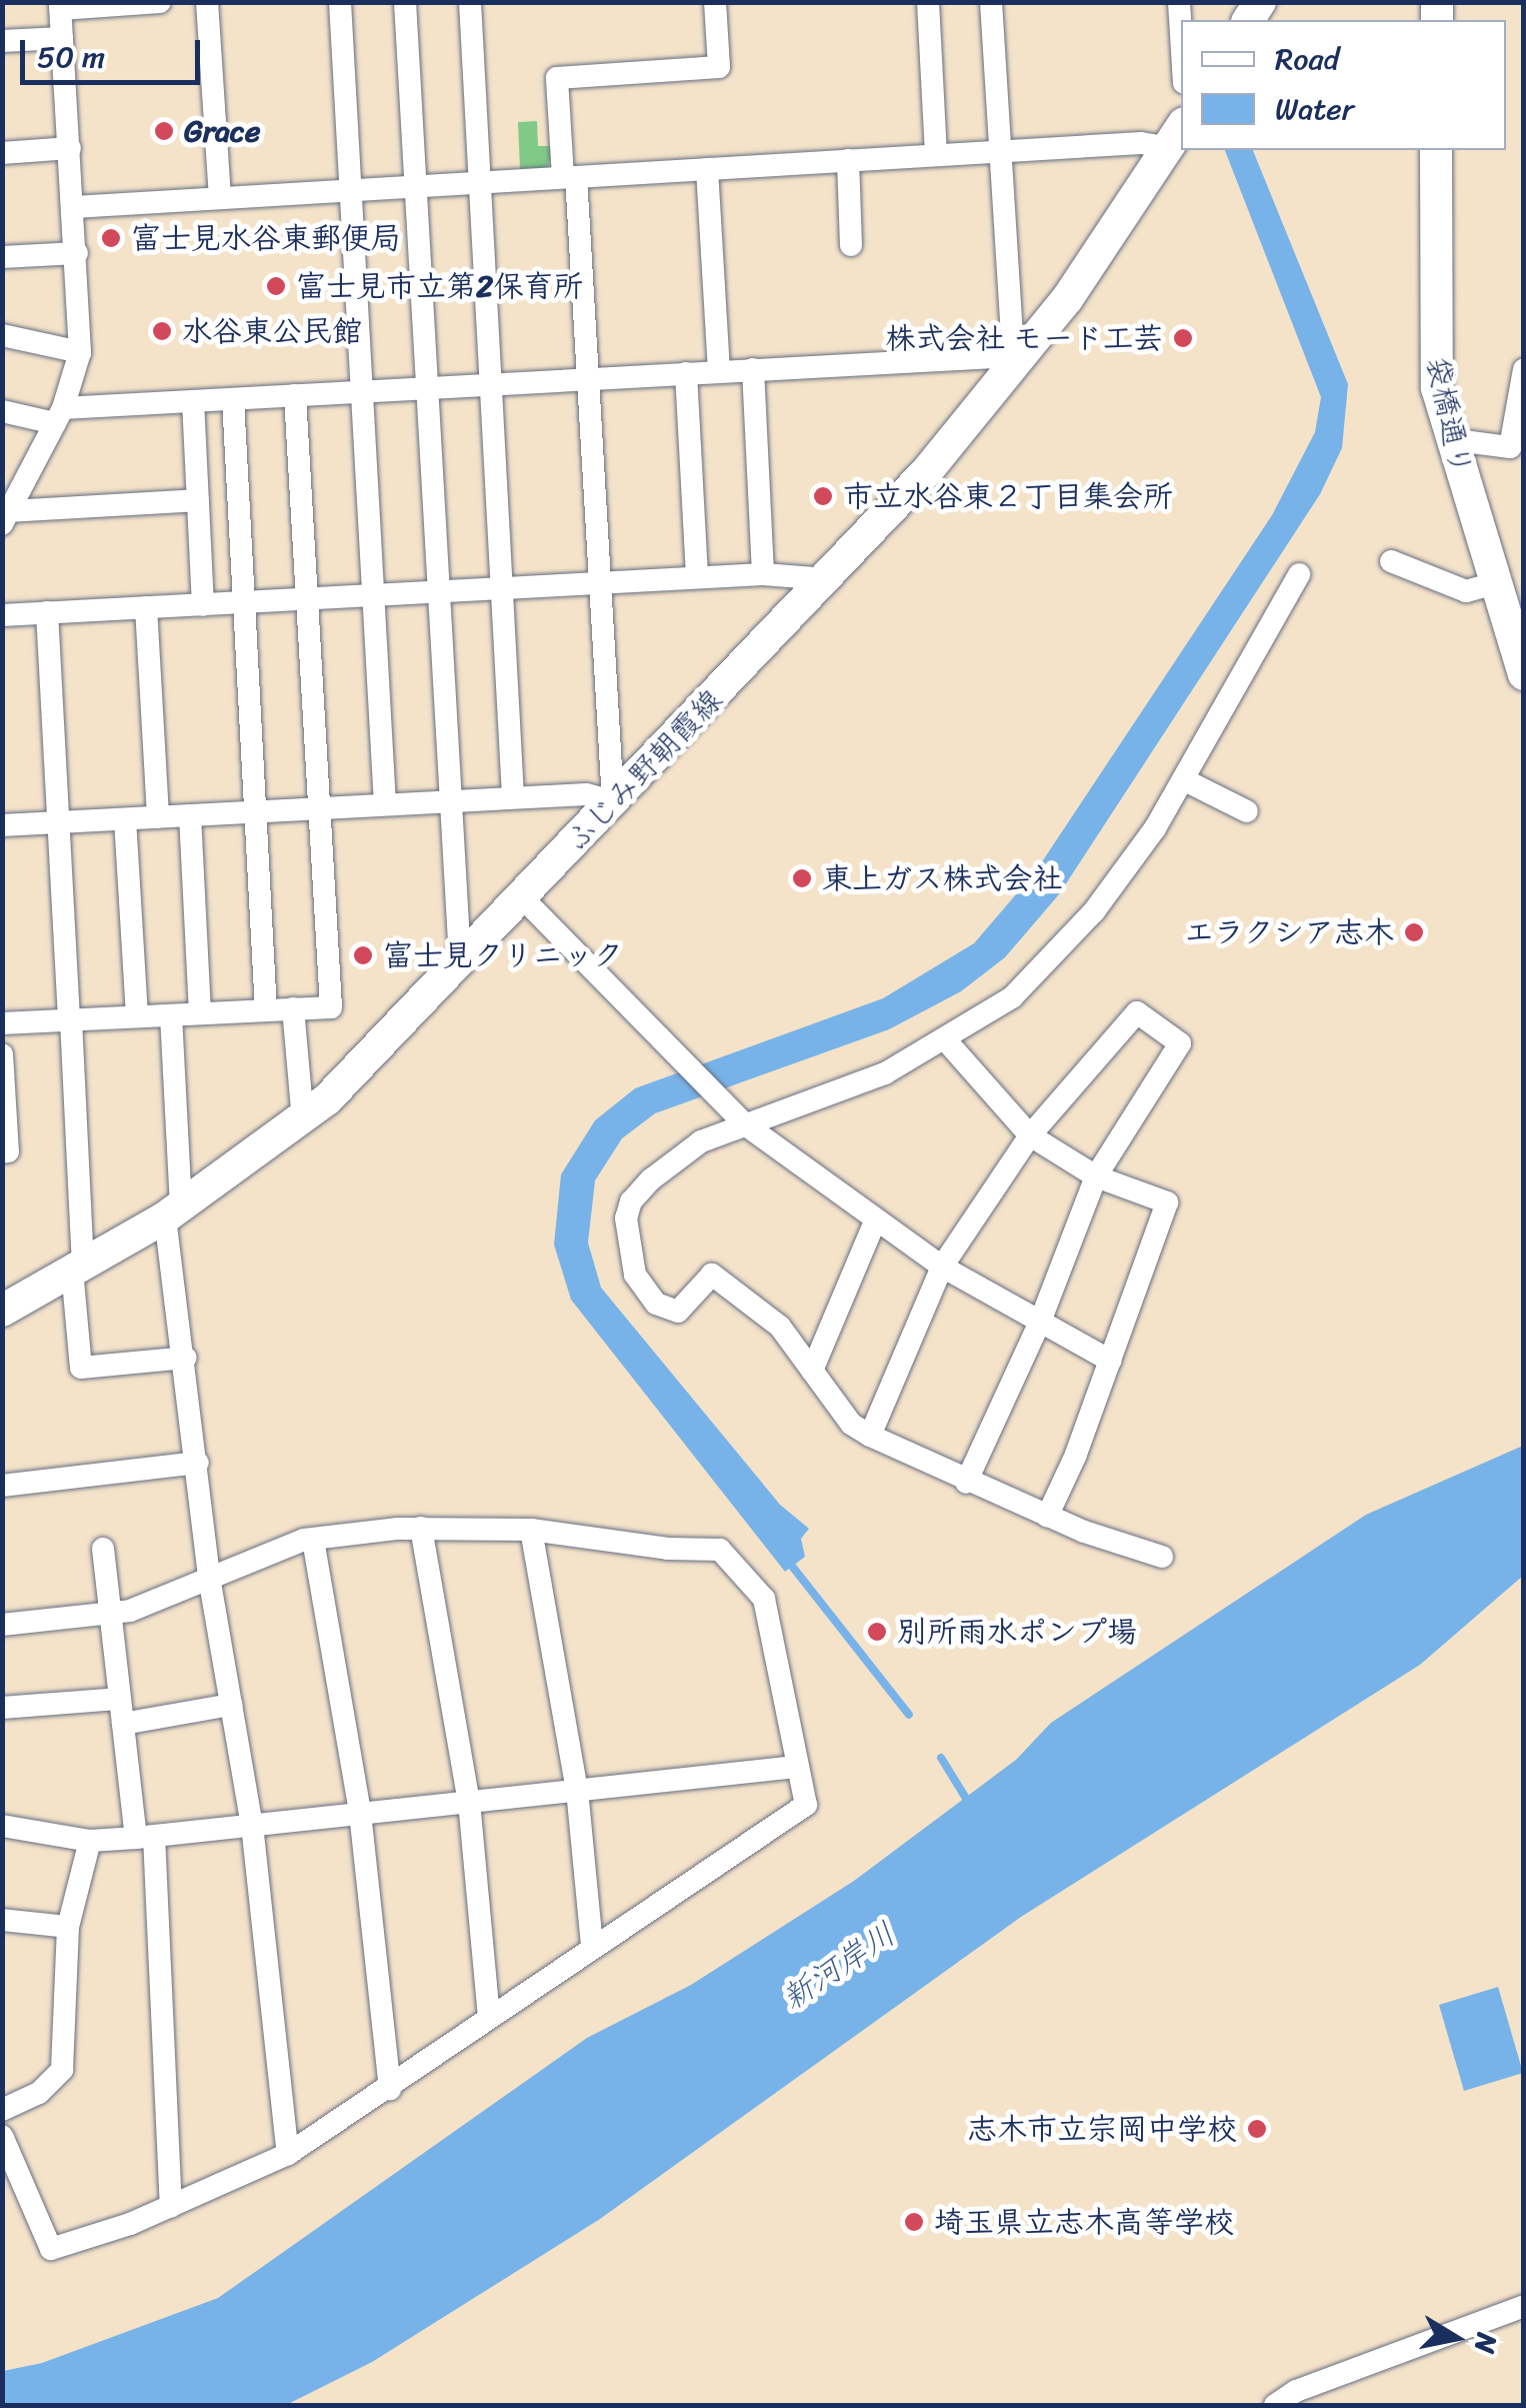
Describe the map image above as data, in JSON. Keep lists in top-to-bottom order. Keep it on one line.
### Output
{"streets":{"main road":["袋橋通り","ふじみ野朝霞線"]},"water":["新河岸川"],"places":["Grace","富士見水谷東郵便局","富士見市立第2保育所","水谷東公民館","株式会社 モード工芸","市立水谷東２丁目集会所","東上ガス株式会社","エラクシア志木","富士見クリニック","別所雨水ポンプ場","志木市立宗岡中学校","埼玉県立志木高等学校"],"legend":["Road","Water"],"scale_bar":"50 m","north":"right"}
